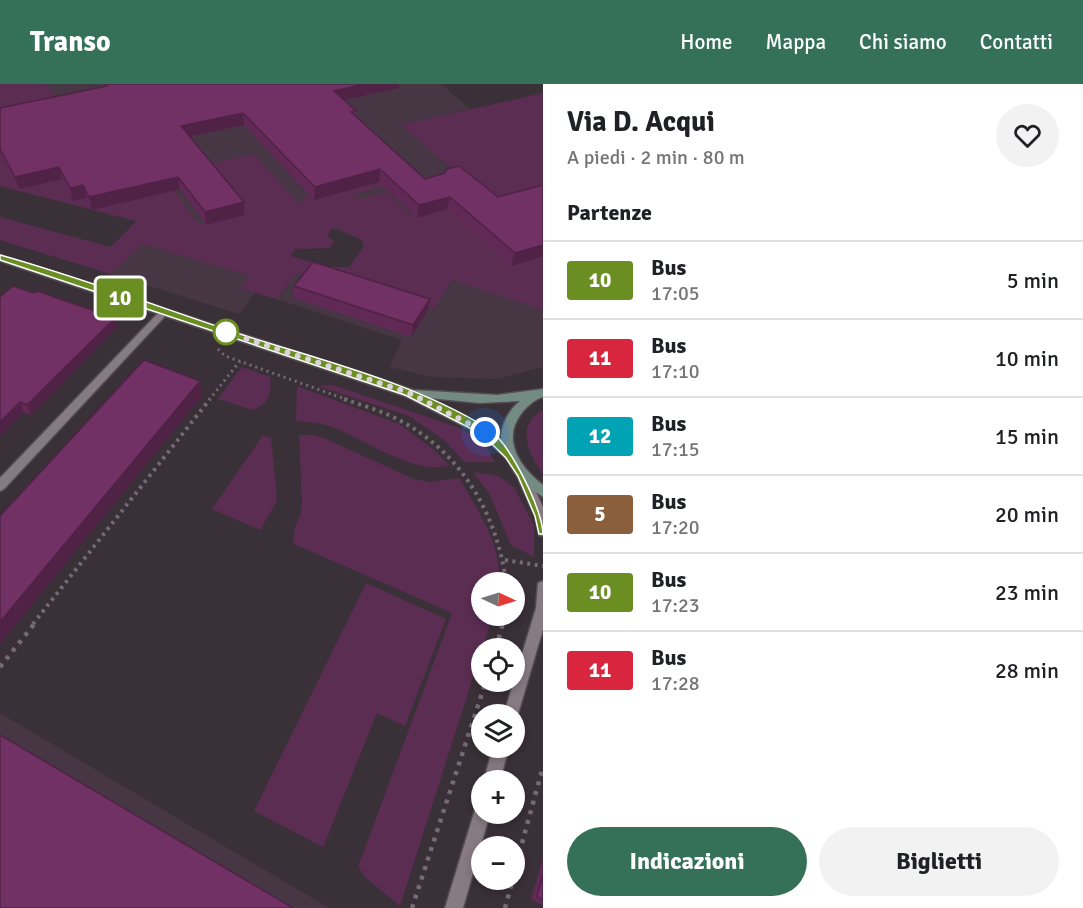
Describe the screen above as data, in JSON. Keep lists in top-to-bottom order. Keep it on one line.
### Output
{"lines":["bus line 10"],"north":"right","page":{"header":"Transo","nav":["Home","Mappa","Chi siamo","Contatti"],"on_map":"10","heading":[["Via D. Acqui","A piedi · 2 min · 80 m"],"Partenze"],"list":[{"mark":"10","name":"Bus","note":"17:05","value":"5 min"},{"mark":"11","name":"Bus","note":"17:10","value":"10 min"},{"mark":"12","name":"Bus","note":"17:15","value":"15 min"},{"mark":"5","name":"Bus","note":"17:20","value":"20 min"},{"mark":"10","name":"Bus","note":"17:23","value":"23 min"},{"mark":"11","name":"Bus","note":"17:28","value":"28 min"}],"map_buttons":["+","−"],"buttons":["Indicazioni","Biglietti"]}}
